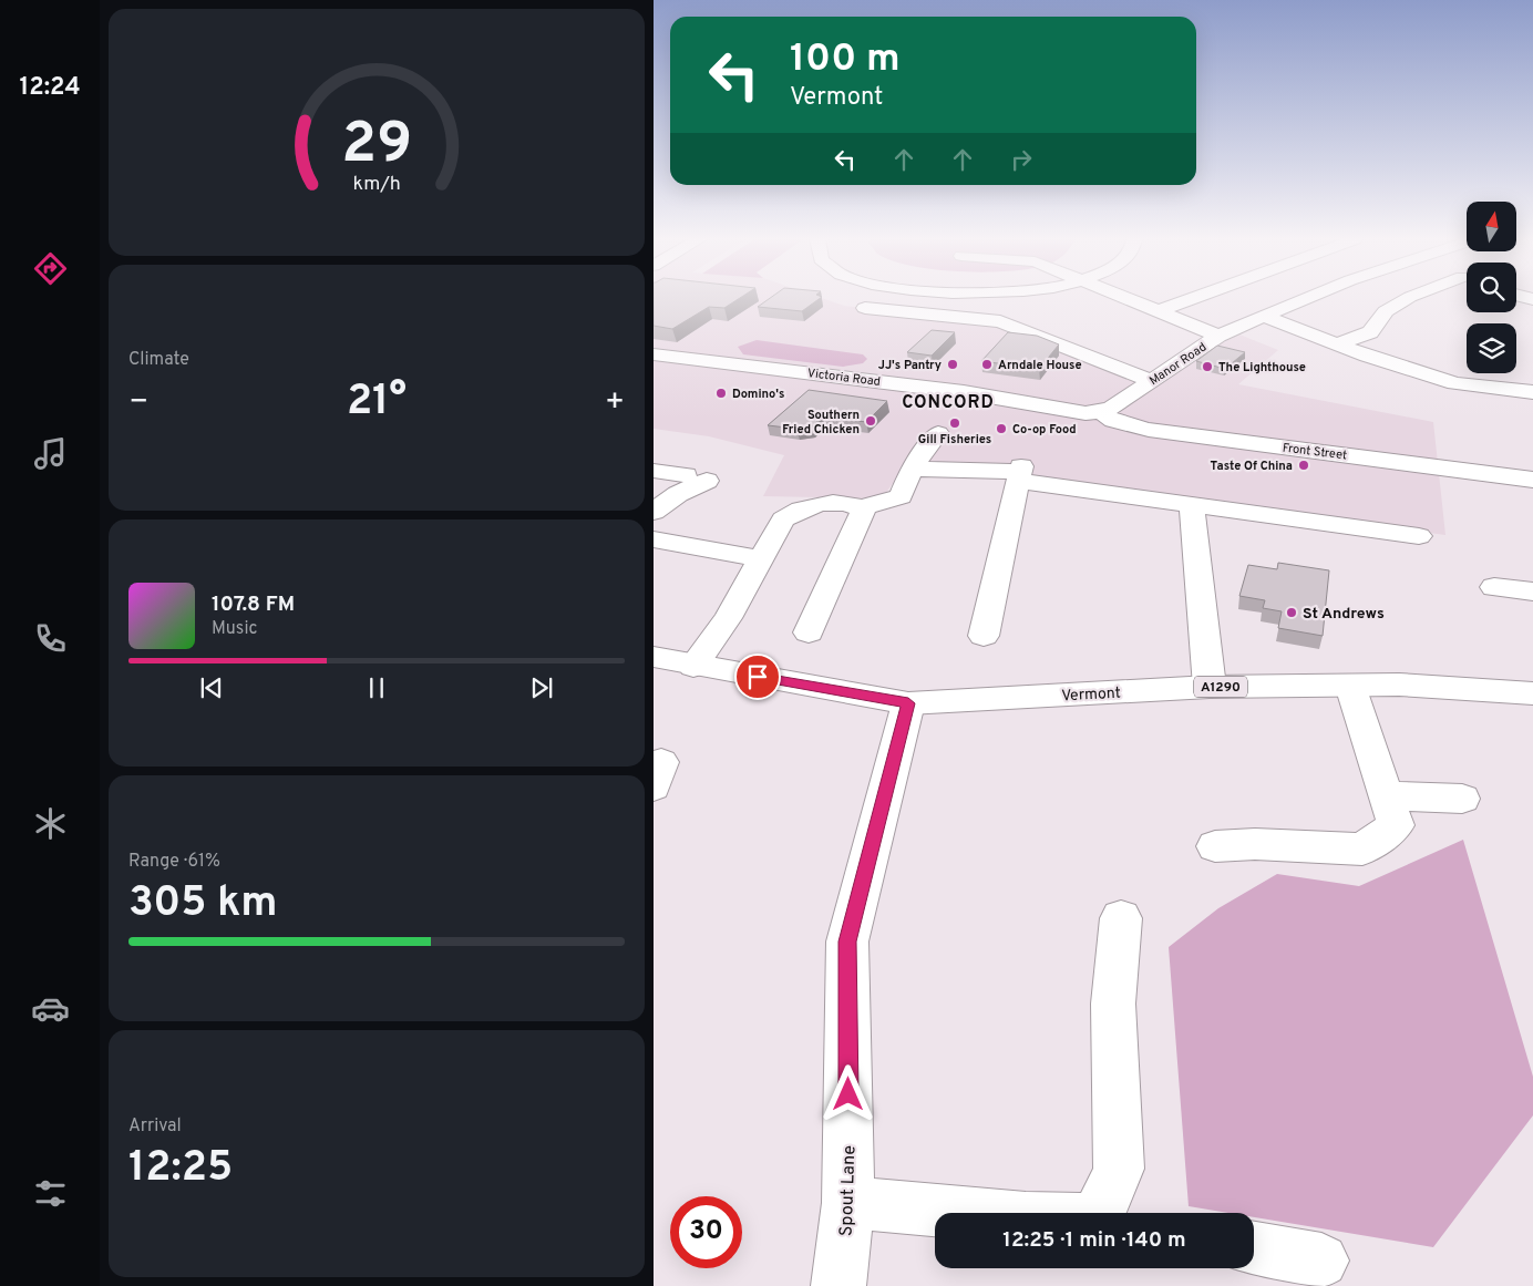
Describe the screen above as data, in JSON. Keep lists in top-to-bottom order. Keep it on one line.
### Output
{"streets":{"street":["Manor Road","Victoria Road","Front Street","A1290","Vermont","Spout Lane"]},"crossings":[["Manor Road","Victoria Road"],["Manor Road","Front Street"],["Victoria Road","Front Street"],["Vermont","Spout Lane"]],"districts":["CONCORD"],"places":["JJ's Pantry","Arndale House","The Lighthouse","Domino's","Southern Fried Chicken","Gill Fisheries","Co-op Food","Taste Of China","St Andrews"],"north":"top","page":{"tabs":"12:24","turn":["100 m","Vermont"],"tile":["Climate",["Range · 61%","305 km"],["Arrival","12:25"]],"heat":["−","21°","+"],"song":["107.8 FM","Music"],"limit":"30","trip":"12:25 · 1 min · 140 m","gauge":["29","km/h"]}}
